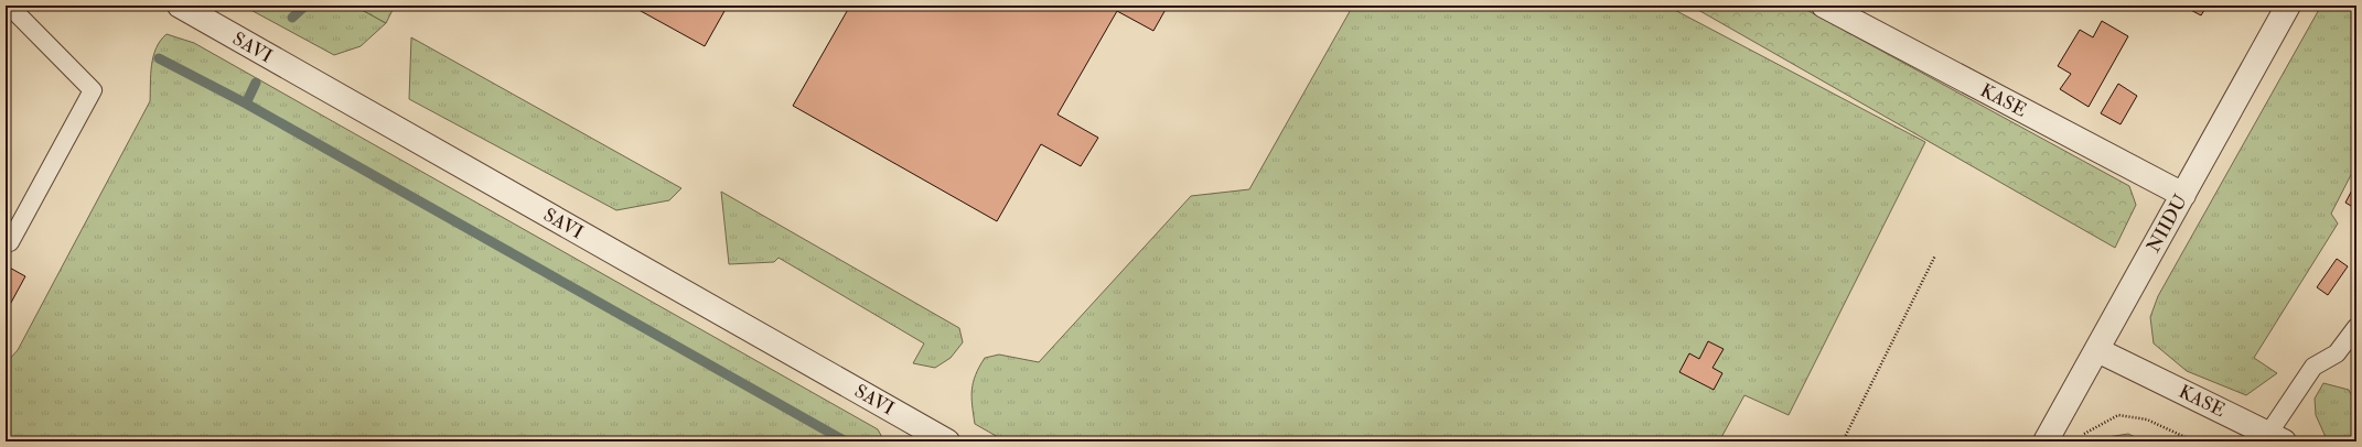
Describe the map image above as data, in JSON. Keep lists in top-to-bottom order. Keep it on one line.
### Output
{"streets":{"street":["SAVI","KASE","NIIDU"]},"crossings":[["KASE","NIIDU"]]}
